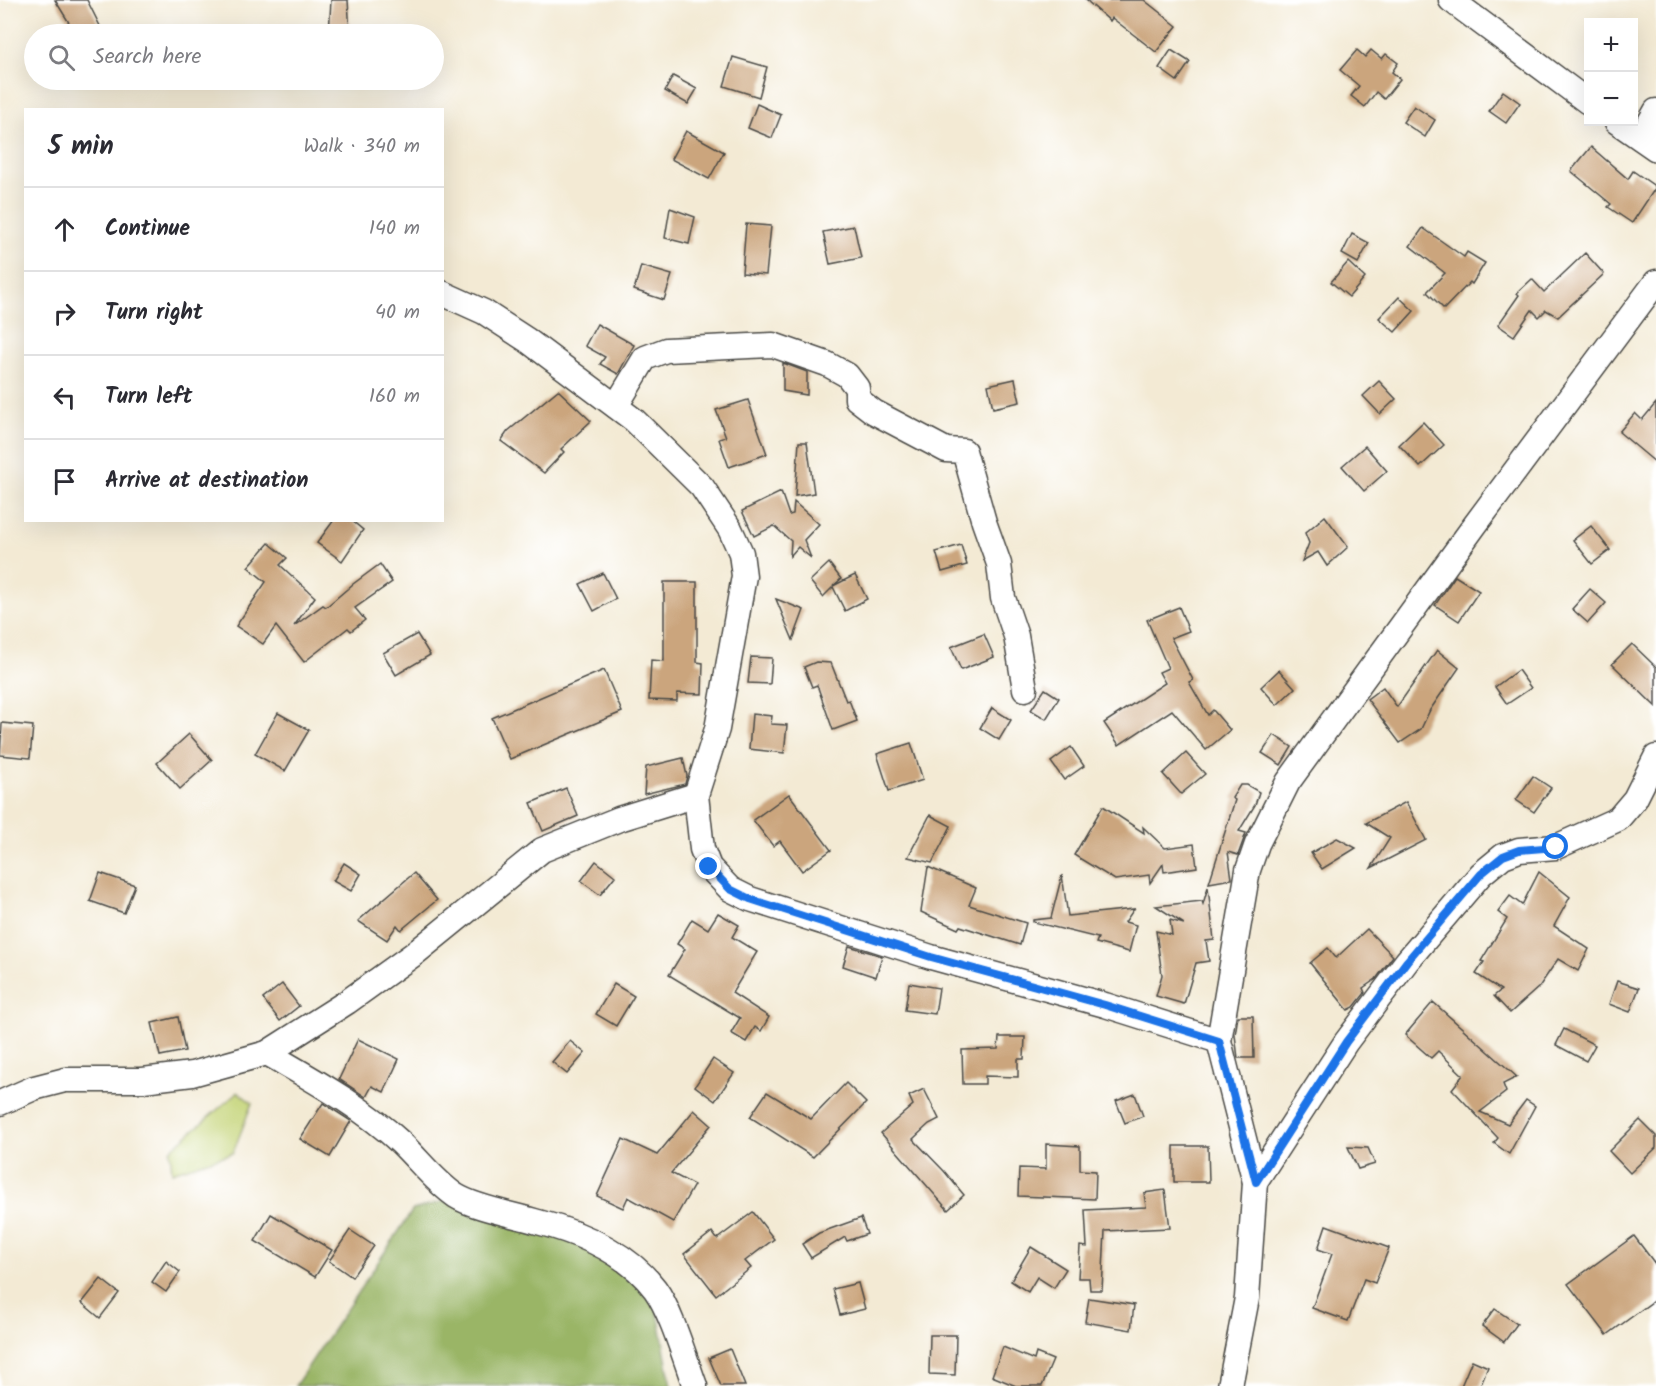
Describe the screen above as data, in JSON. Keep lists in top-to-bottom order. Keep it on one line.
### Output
{"page":{"map_buttons":["+","−"],"search":"Search here","heading":["5 min","Walk · 340 m"],"list":[["Continue","140 m"],["Turn right","40 m"],["Turn left","160 m"],"Arrive at destination"]}}
